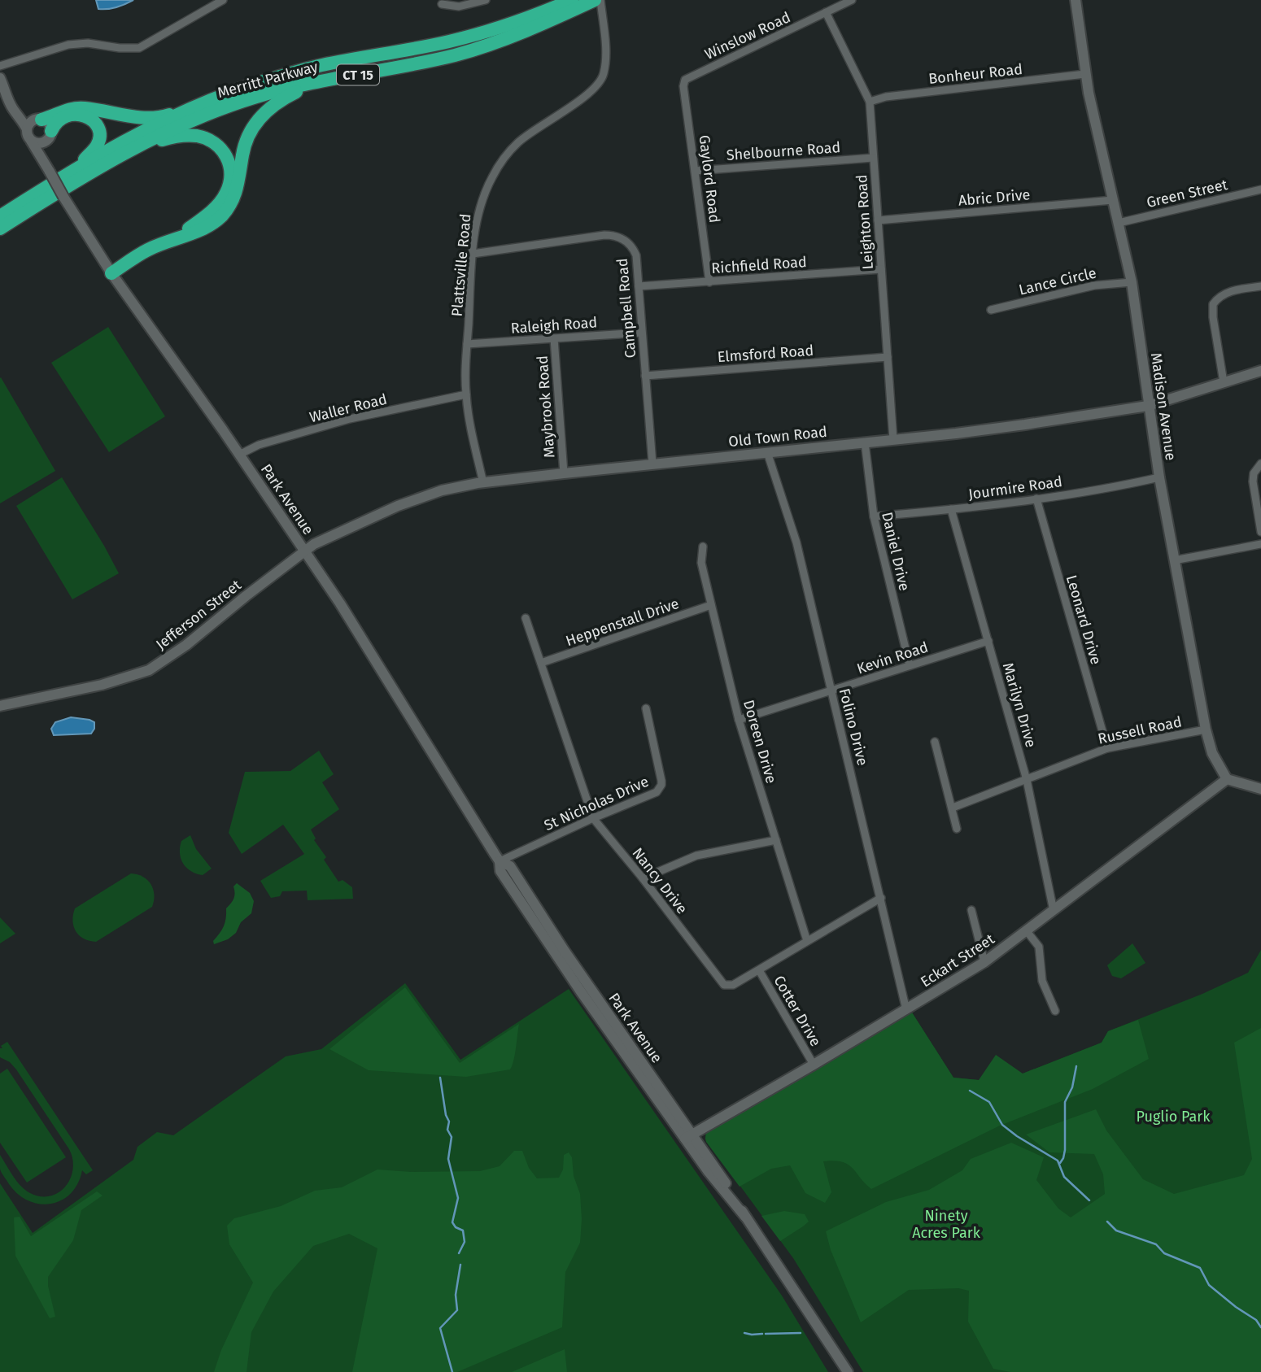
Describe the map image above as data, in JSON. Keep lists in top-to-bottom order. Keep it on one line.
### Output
{"streets":{"highway":["CT 15","Merritt Parkway"],"main road":["Madison Avenue","Old Town Road","Park Avenue","Jefferson Street","Eckart Street"],"street":["Winslow Road","Bonheur Road","Shelbourne Road","Gaylord Road","Green Street","Abric Drive","Leighton Road","Plattsville Road","Richfield Road","Lance Circle","Campbell Road","Raleigh Road","Elmsford Road","Maybrook Road","Waller Road","Jourmire Road","Daniel Drive","Leonard Drive","Heppenstall Drive","Kevin Road","Marilyn Drive","Folino Drive","Russell Road","Doreen Drive","St Nicholas Drive","Nancy Drive","Cotter Drive"]},"crossings":[["Winslow Road","Gaylord Road"],["Winslow Road","Leighton Road"],["Bonheur Road","Leighton Road"],["Bonheur Road","Madison Avenue"],["Merritt Parkway","Plattsville Road"],["Shelbourne Road","Gaylord Road"],["Shelbourne Road","Leighton Road"],["Gaylord Road","Richfield Road"],["Green Street","Madison Avenue"],["Abric Drive","Leighton Road"],["Abric Drive","Madison Avenue"],["Leighton Road","Richfield Road"],["Leighton Road","Elmsford Road"],["Leighton Road","Old Town Road"],["Plattsville Road","Campbell Road"],["Plattsville Road","Raleigh Road"],["Plattsville Road","Waller Road"],["Plattsville Road","Old Town Road"],["Richfield Road","Campbell Road"],["Lance Circle","Madison Avenue"],["Campbell Road","Raleigh Road"],["Campbell Road","Elmsford Road"],["Campbell Road","Old Town Road"],["Raleigh Road","Maybrook Road"],["Maybrook Road","Old Town Road"],["Madison Avenue","Old Town Road"],["Madison Avenue","Jourmire Road"],["Madison Avenue","Russell Road"],["Madison Avenue","Eckart Street"],["Waller Road","Park Avenue"],["Old Town Road","Park Avenue"],["Old Town Road","Daniel Drive"],["Old Town Road","Jefferson Street"],["Old Town Road","Folino Drive"],["Jourmire Road","Daniel Drive"],["Jourmire Road","Leonard Drive"],["Jourmire Road","Marilyn Drive"],["Park Avenue","Jefferson Street"],["Park Avenue","St Nicholas Drive"],["Park Avenue","Eckart Street"],["Daniel Drive","Kevin Road"],["Leonard Drive","Russell Road"],["Heppenstall Drive","Doreen Drive"],["Heppenstall Drive","Nancy Drive"],["Kevin Road","Marilyn Drive"],["Kevin Road","Folino Drive"],["Kevin Road","Doreen Drive"],["Marilyn Drive","Russell Road"],["Marilyn Drive","Eckart Street"],["Folino Drive","Nancy Drive"],["Folino Drive","Eckart Street"],["Doreen Drive","Nancy Drive"],["St Nicholas Drive","Nancy Drive"],["Nancy Drive","Cotter Drive"],["Eckart Street","Cotter Drive"]],"parks":["Puglio Park","Ninety Acres Park"]}
